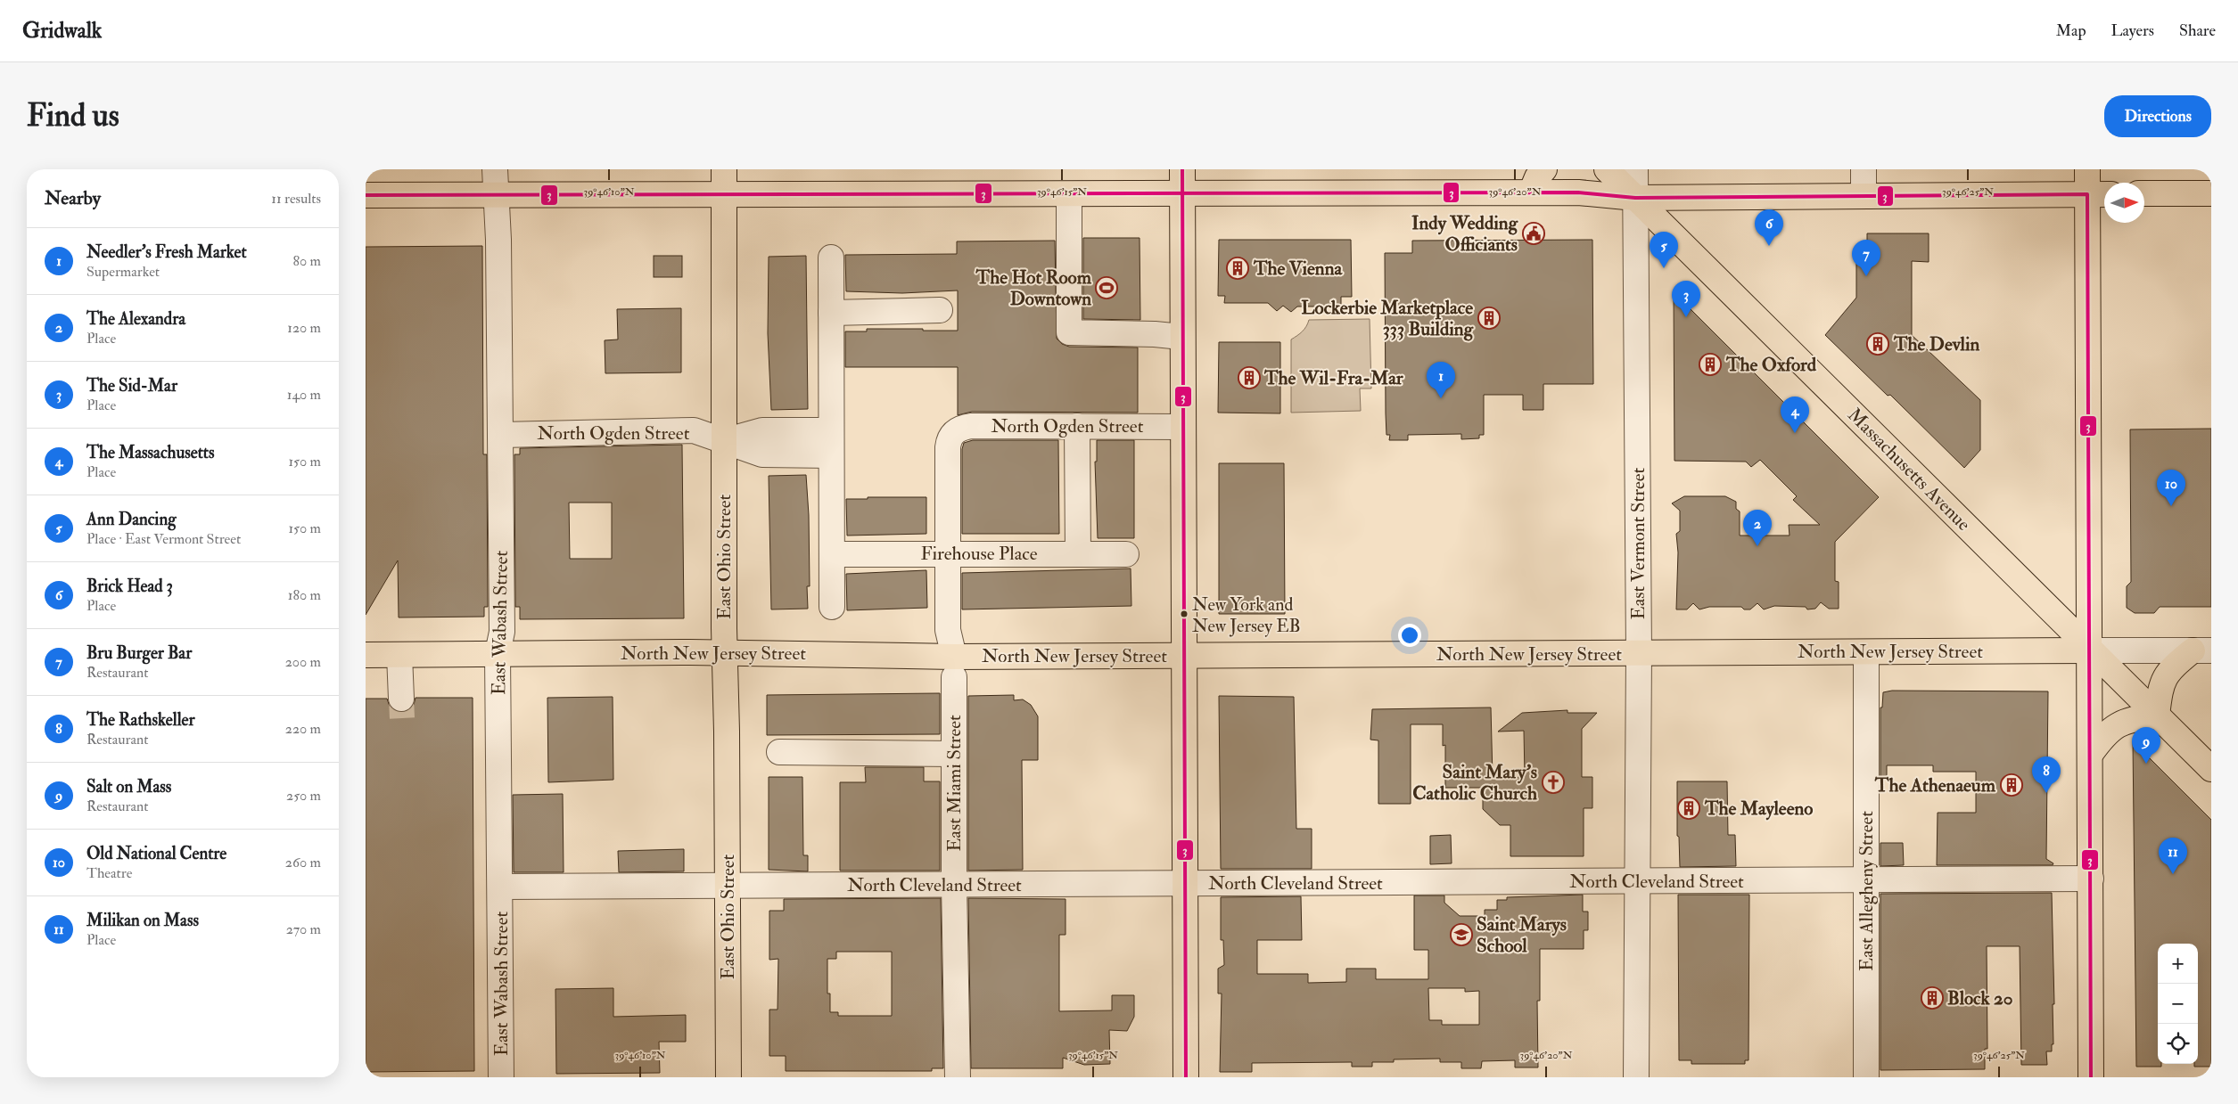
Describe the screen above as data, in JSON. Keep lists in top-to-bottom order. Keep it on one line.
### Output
{"streets":{"main road":["Massachusetts Avenue","East Ohio Street","North New Jersey Street"],"street":["North Ogden Street","East Vermont Street","Firehouse Place","East Wabash Street","East Miami Street","North Cleveland Street","East Allegheny Street"]},"crossings":[["North Ogden Street","East Ohio Street"],["North Ogden Street","East Wabash Street"],["North Ogden Street","East Miami Street"],["Massachusetts Avenue","East Vermont Street"],["Massachusetts Avenue","North New Jersey Street"],["East Vermont Street","North New Jersey Street"],["East Vermont Street","North Cleveland Street"],["Firehouse Place","East Miami Street"],["East Ohio Street","North New Jersey Street"],["East Ohio Street","North Cleveland Street"],["East Wabash Street","North New Jersey Street"],["East Wabash Street","North Cleveland Street"],["North New Jersey Street","East Miami Street"],["North New Jersey Street","East Allegheny Street"],["East Miami Street","North Cleveland Street"],["North Cleveland Street","East Allegheny Street"]],"places":{"public building":["Indy Wedding Officiants"],"building":["The Vienna","Lockerbie Marketplace 333 Building","The Devlin","The Oxford","The Wil-Fra-Mar","The Athenaeum","The Mayleeno","Block 20"],"sports":["The Hot Room Downtown"],"other":["New York and New Jersey EB"],"church":["Saint Mary's Catholic Church"],"school or university":["Saint Marys School"]},"lines":["transit line 3"],"north":"right","page":{"header":"Gridwalk","nav":["Map","Layers","Share"],"buttons":"Directions","title":"Find us","heading":["Nearby","11 results"],"pins":["6","5","7","3","1","4","10","2","9","8","11"],"list":[{"mark":"1","name":"Needler's Fresh Market","note":"Supermarket","value":"80 m"},{"mark":"2","name":"The Alexandra","note":"Place","value":"120 m"},{"mark":"3","name":"The Sid-Mar","note":"Place","value":"140 m"},{"mark":"4","name":"The Massachusetts","note":"Place","value":"150 m"},{"mark":"5","name":"Ann Dancing","note":"Place · East Vermont Street","value":"150 m"},{"mark":"6","name":"Brick Head 3","note":"Place","value":"180 m"},{"mark":"7","name":"Bru Burger Bar","note":"Restaurant","value":"200 m"},{"mark":"8","name":"The Rathskeller","note":"Restaurant","value":"220 m"},{"mark":"9","name":"Salt on Mass","note":"Restaurant","value":"250 m"},{"mark":"10","name":"Old National Centre","note":"Theatre","value":"260 m"},{"mark":"11","name":"Milikan on Mass","note":"Place","value":"270 m"}],"map_buttons":["+","−"]},"coordinates":["39°46'10\"N","39°46'15\"N","39°46'20\"N","39°46'25\"N"]}
